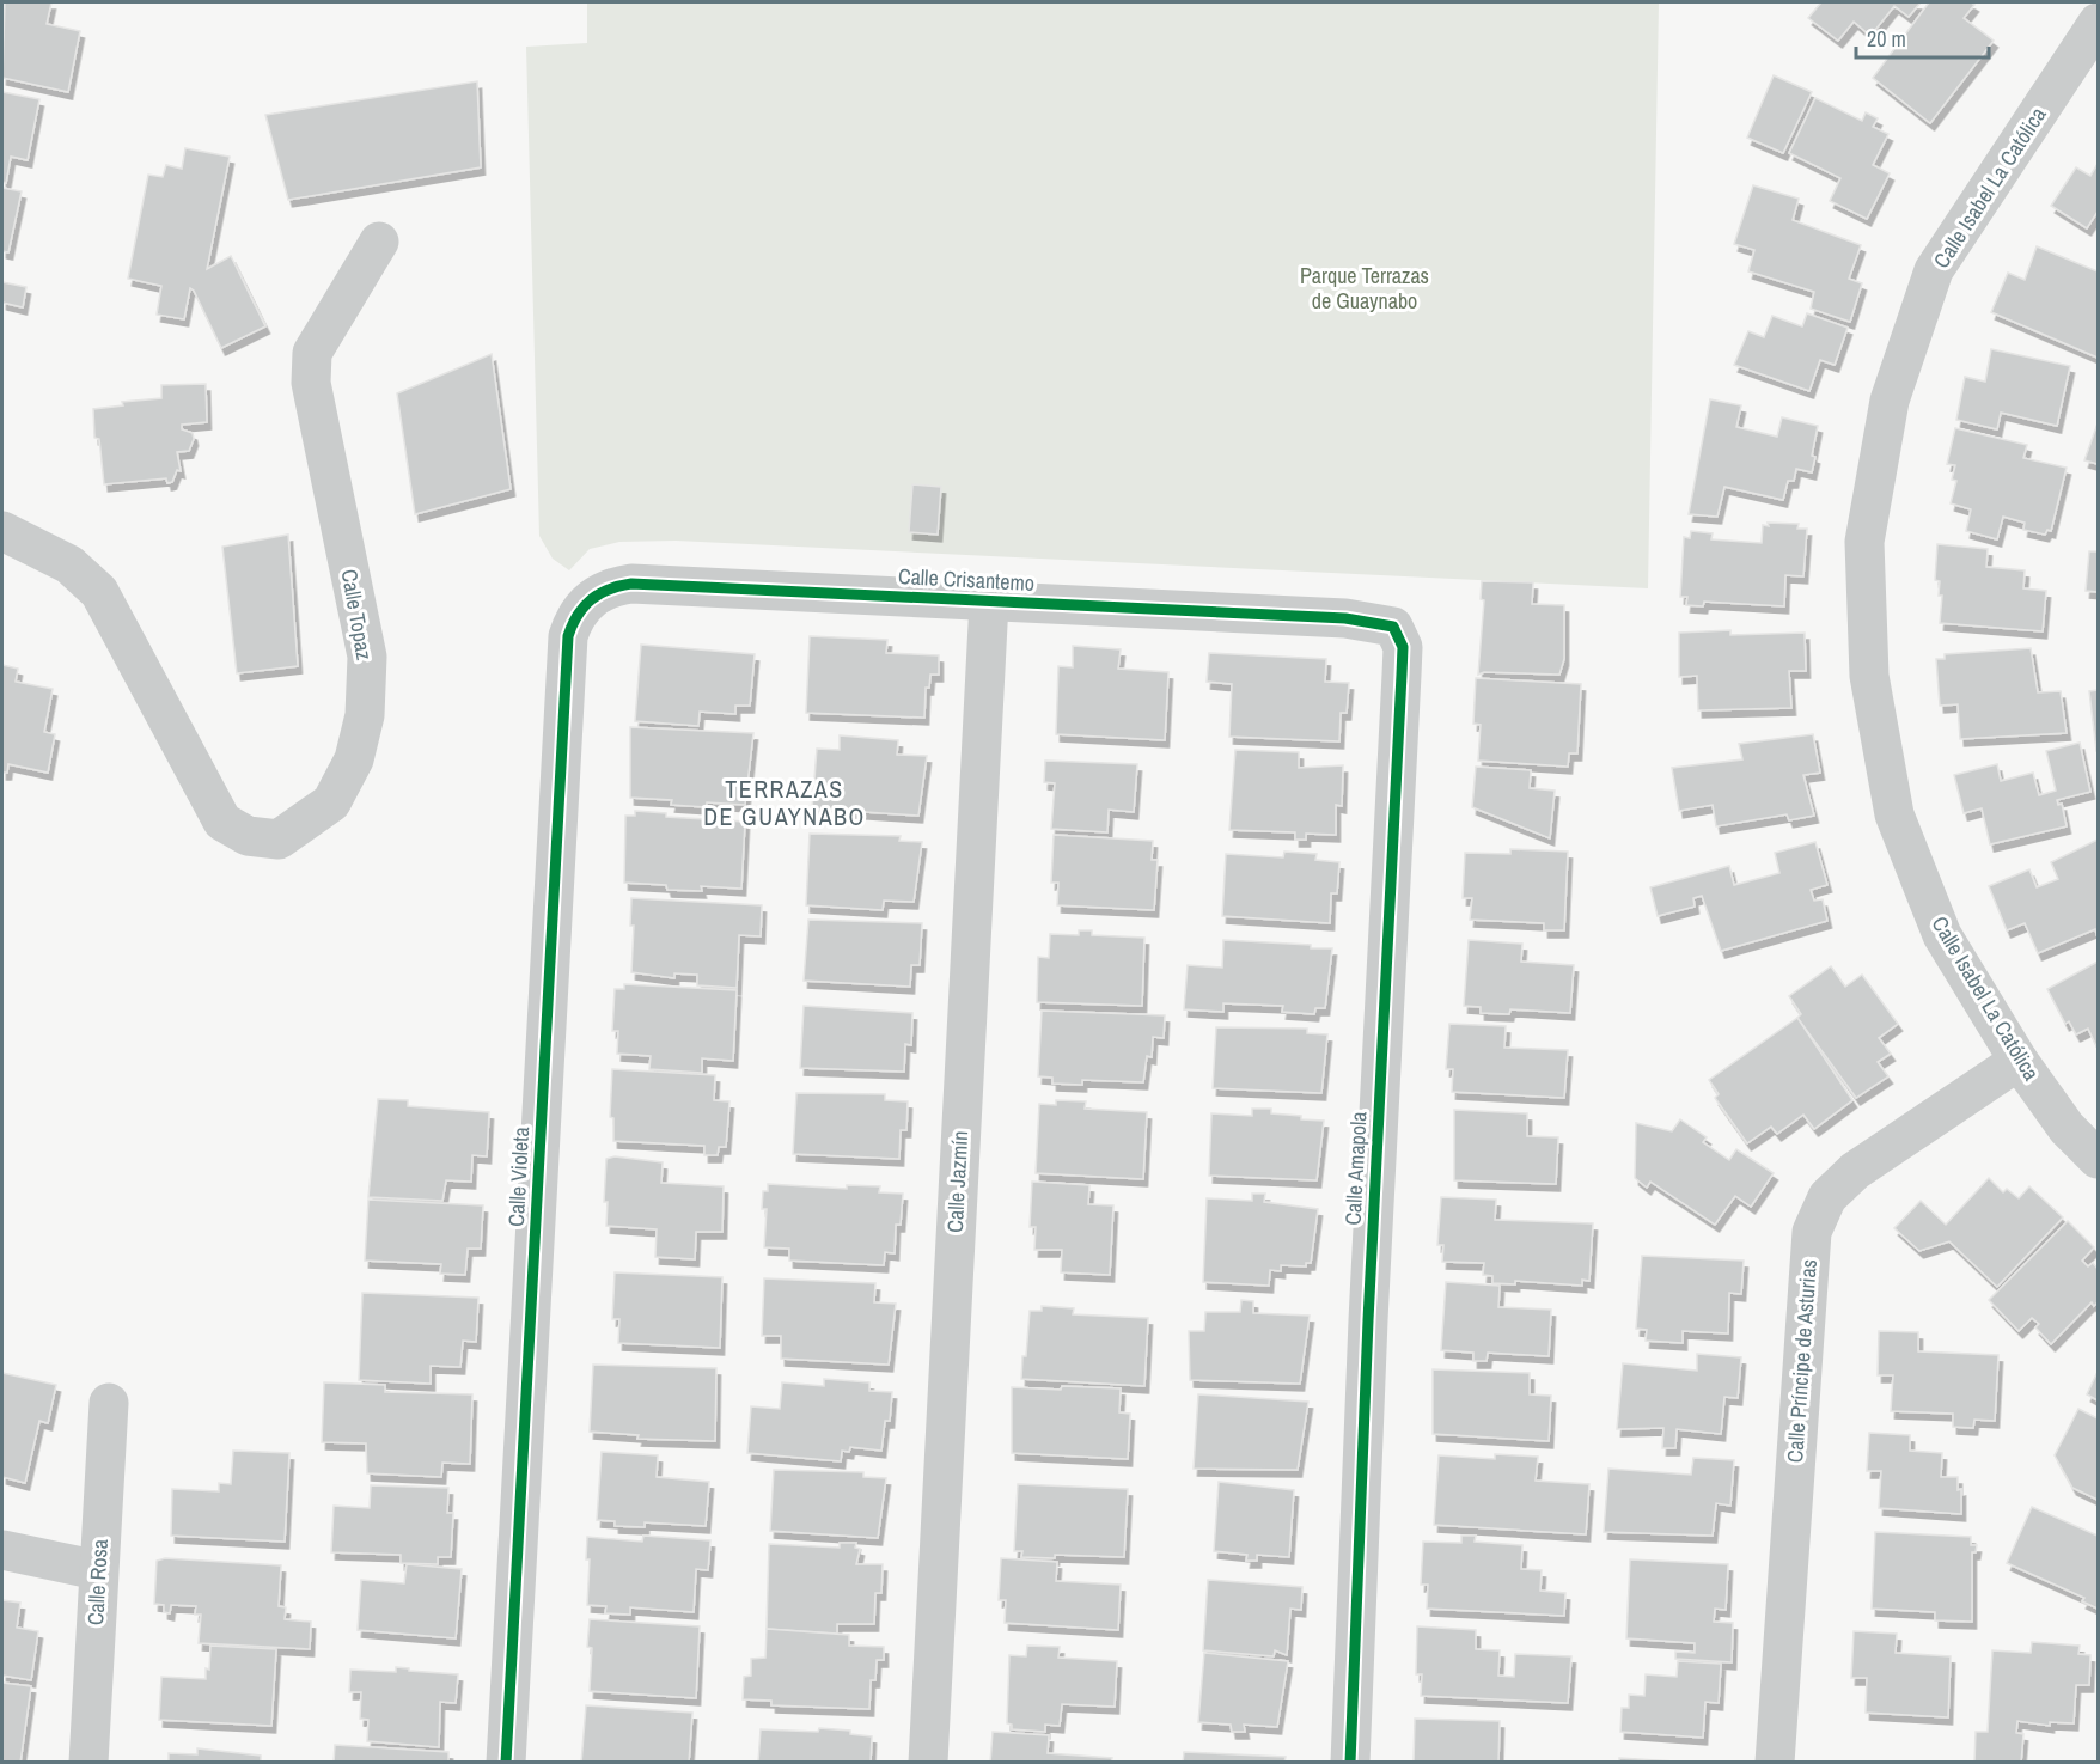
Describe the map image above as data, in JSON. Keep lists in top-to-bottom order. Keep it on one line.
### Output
{"streets":{"street":["Calle Isabel La Católica","Calle Crisantemo","Calle Topaz","Calle Amapola","Calle Violeta","Calle Jazmín","Calle Príncipe de Asturias","Calle Rosa"]},"crossings":[["Calle Isabel La Católica","Calle Príncipe de Asturias"],["Calle Crisantemo","Calle Amapola"],["Calle Crisantemo","Calle Violeta"],["Calle Crisantemo","Calle Jazmín"]],"districts":["TERRAZAS DE GUAYNABO"],"parks":["Parque Terrazas de Guaynabo"],"scale_bar":"20 m"}
